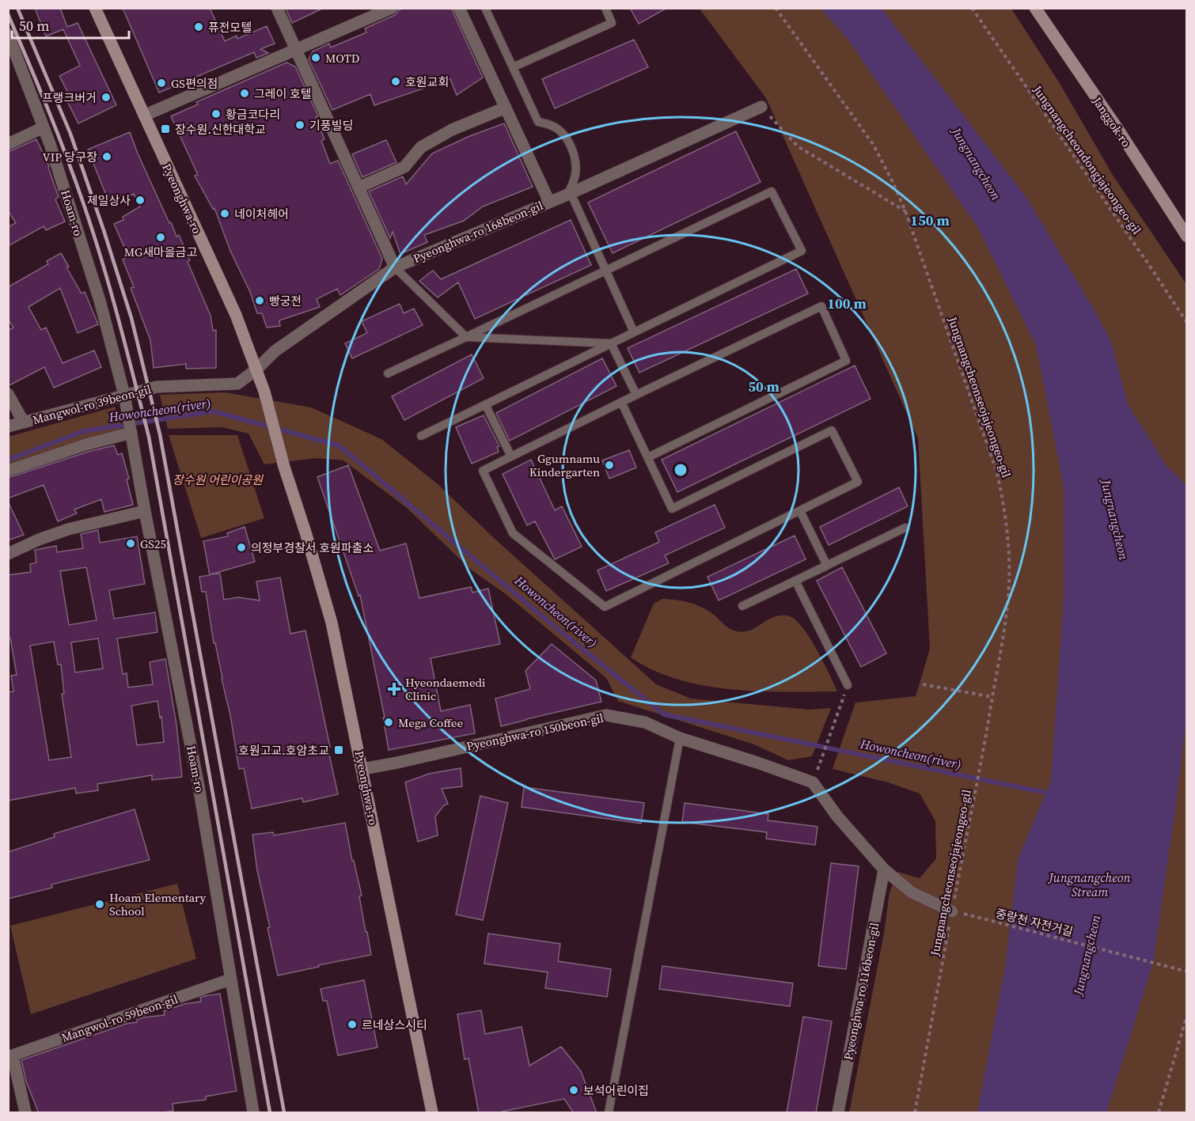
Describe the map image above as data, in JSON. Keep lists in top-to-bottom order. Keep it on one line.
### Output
{"streets":{"main road":["Janggok-ro","Pyeonghwa-ro"],"street":["Hoam-ro","Pyeonghwa-ro 168beon-gil","Mangwol-ro 39beon-gil","Pyeonghwa-ro 150beon-gil","Pyeonghwa-ro 116beon-gil","Mangwol-ro 59beon-gil"],"path":["Jungnangcheondongjajeongeo-gil","Jungnangcheonseojajeongeo-gil","중랑천 자전거길"]},"crossings":[["Pyeonghwa-ro","Pyeonghwa-ro 168beon-gil"],["Pyeonghwa-ro","Mangwol-ro 39beon-gil"],["Pyeonghwa-ro","Pyeonghwa-ro 150beon-gil"],["Hoam-ro","Mangwol-ro 39beon-gil"],["Hoam-ro","Mangwol-ro 59beon-gil"],["Pyeonghwa-ro 168beon-gil","Mangwol-ro 39beon-gil"],["Jungnangcheonseojajeongeo-gil","중랑천 자전거길"],["Pyeonghwa-ro 150beon-gil","Pyeonghwa-ro 116beon-gil"]],"water":["Jungnangcheon","Howoncheon(river)","Jungnangcheon Stream"],"parks":["장수원 어린이공원"],"places":{"other":["퓨전모텔","MOTD","호원교회","GS편의점","그레이 호텔","프랭크버거","황금코다리","기풍빌딩","VIP 당구장","제일상사","네이처헤어","MG새마을금고","빵궁전","Ggumnamu Kindergarten","GS25","의정부경찰서 호원파출소","Mega Coffee","Hoam Elementary School","르네상스시티","보석어린이집"],"transit":["장수원.신한대학교","호원고교.호암초교"],"health":["Hyeondaemedi Clinic"]},"scale_bar":"50 m","rings":["150 m","100 m","50 m"]}
